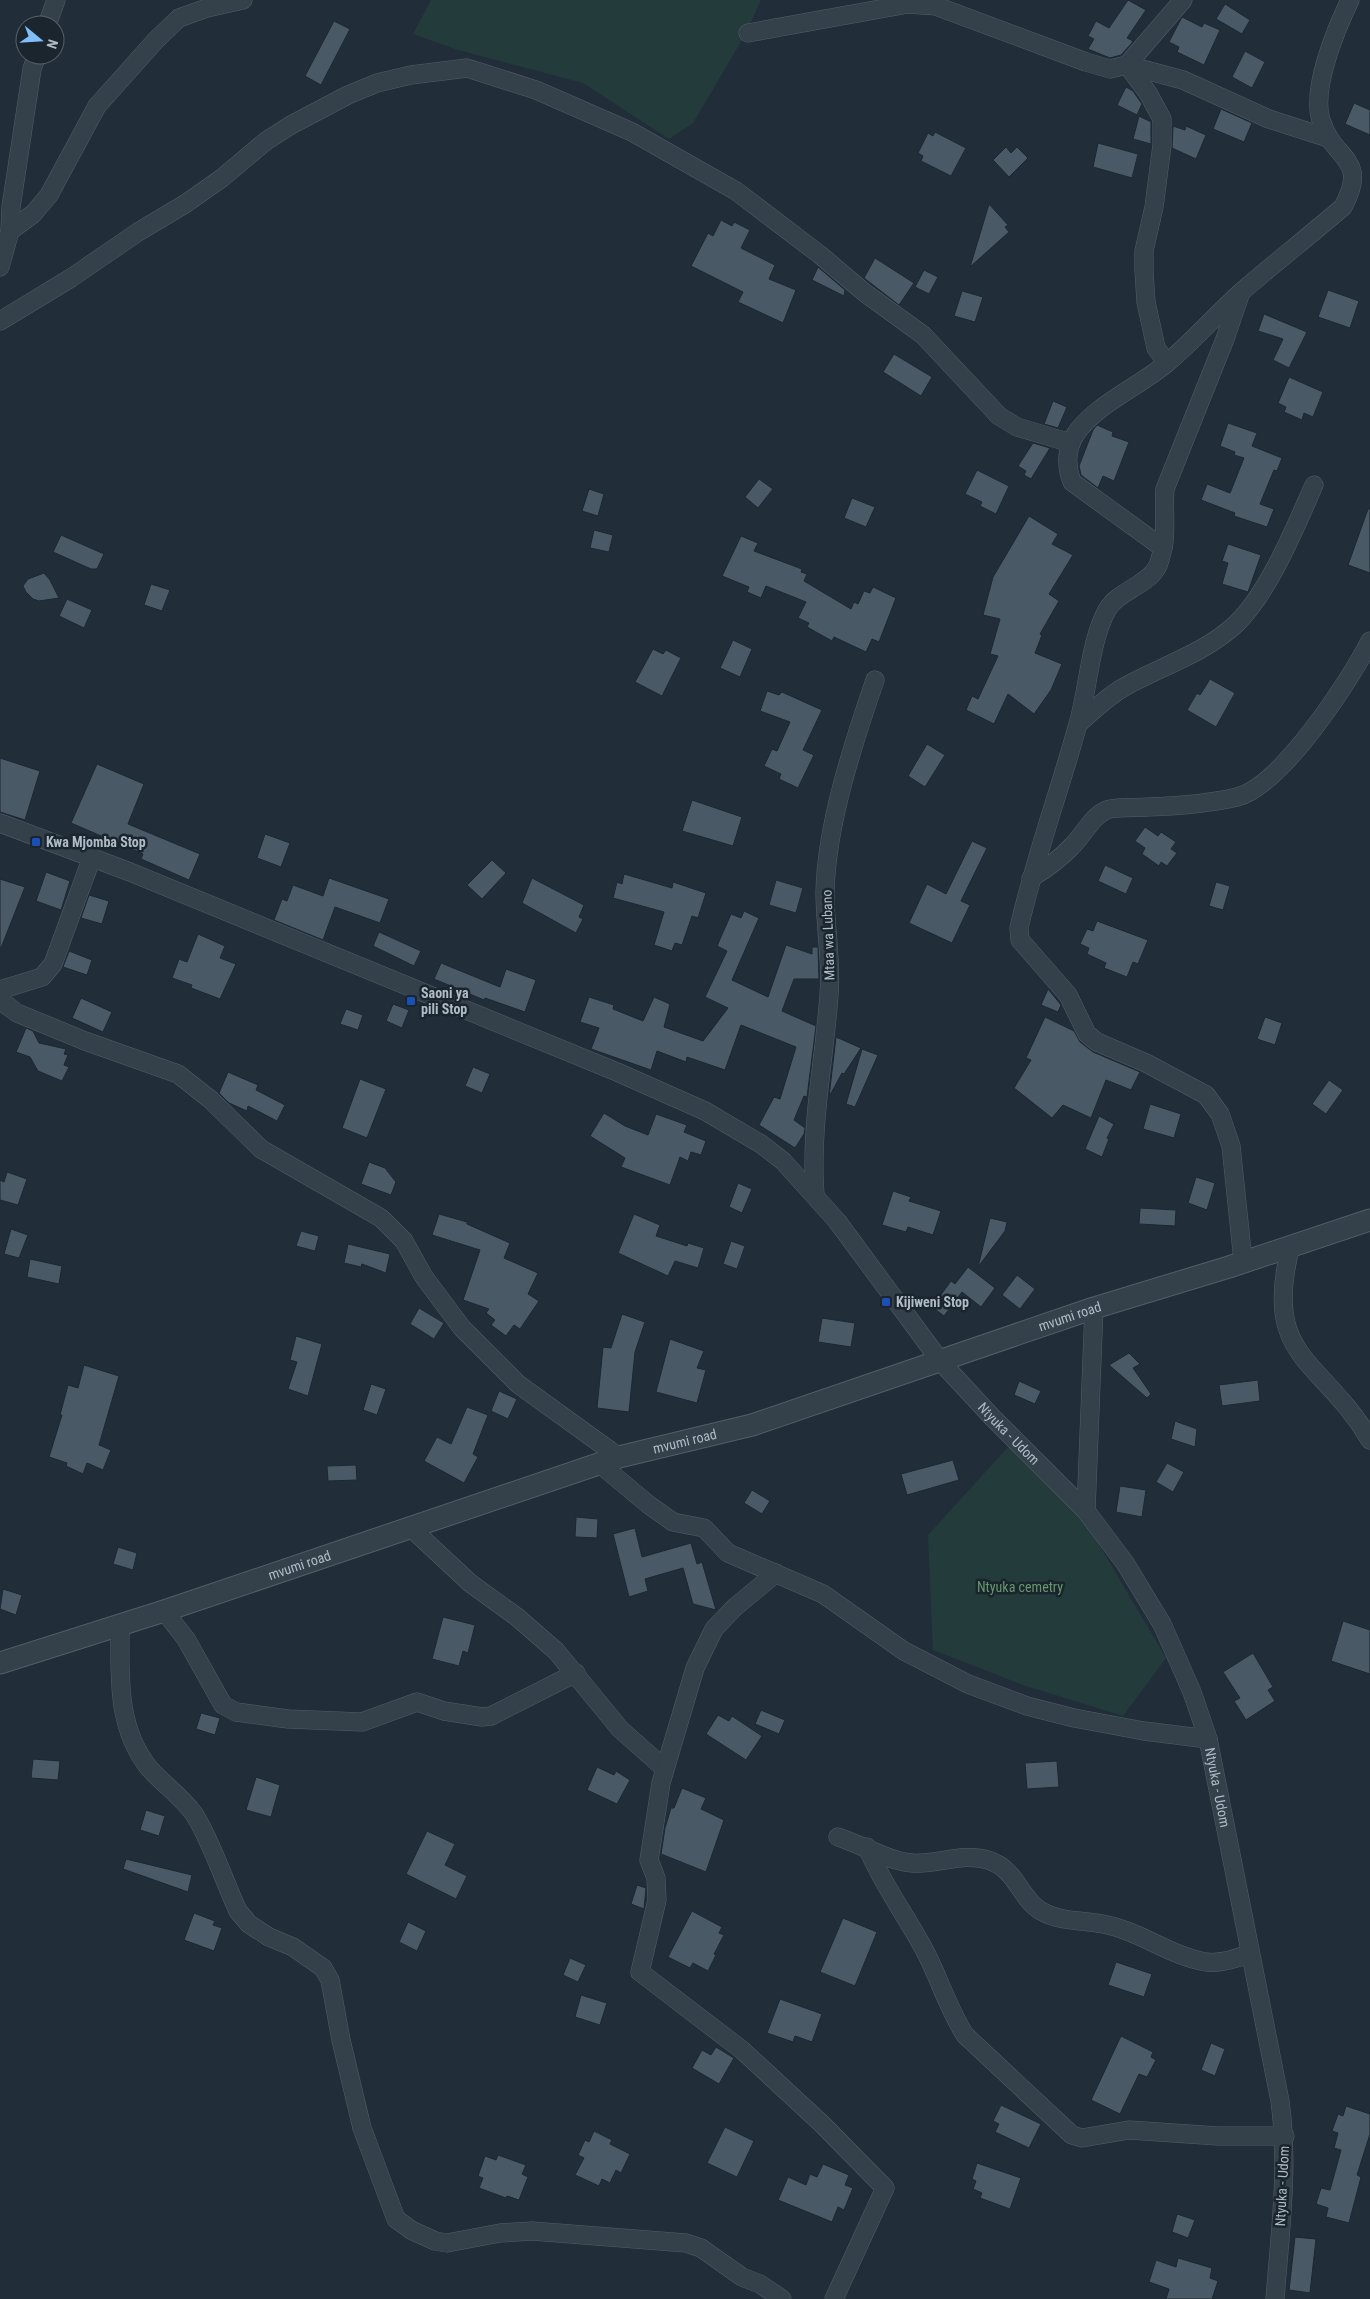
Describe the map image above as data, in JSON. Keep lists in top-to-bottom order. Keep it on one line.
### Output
{"streets":{"street":["Mtaa wa Lubano","mvumi road","Ntyuka - Udom"]},"crossings":[["Mtaa wa Lubano","Ntyuka - Udom"],["mvumi road","Ntyuka - Udom"]],"parks":["Ntyuka cemetry"],"places":{"transit":["Kwa Mjomba Stop","Saoni ya pili Stop","Kijiweni Stop"]},"north":"right"}
